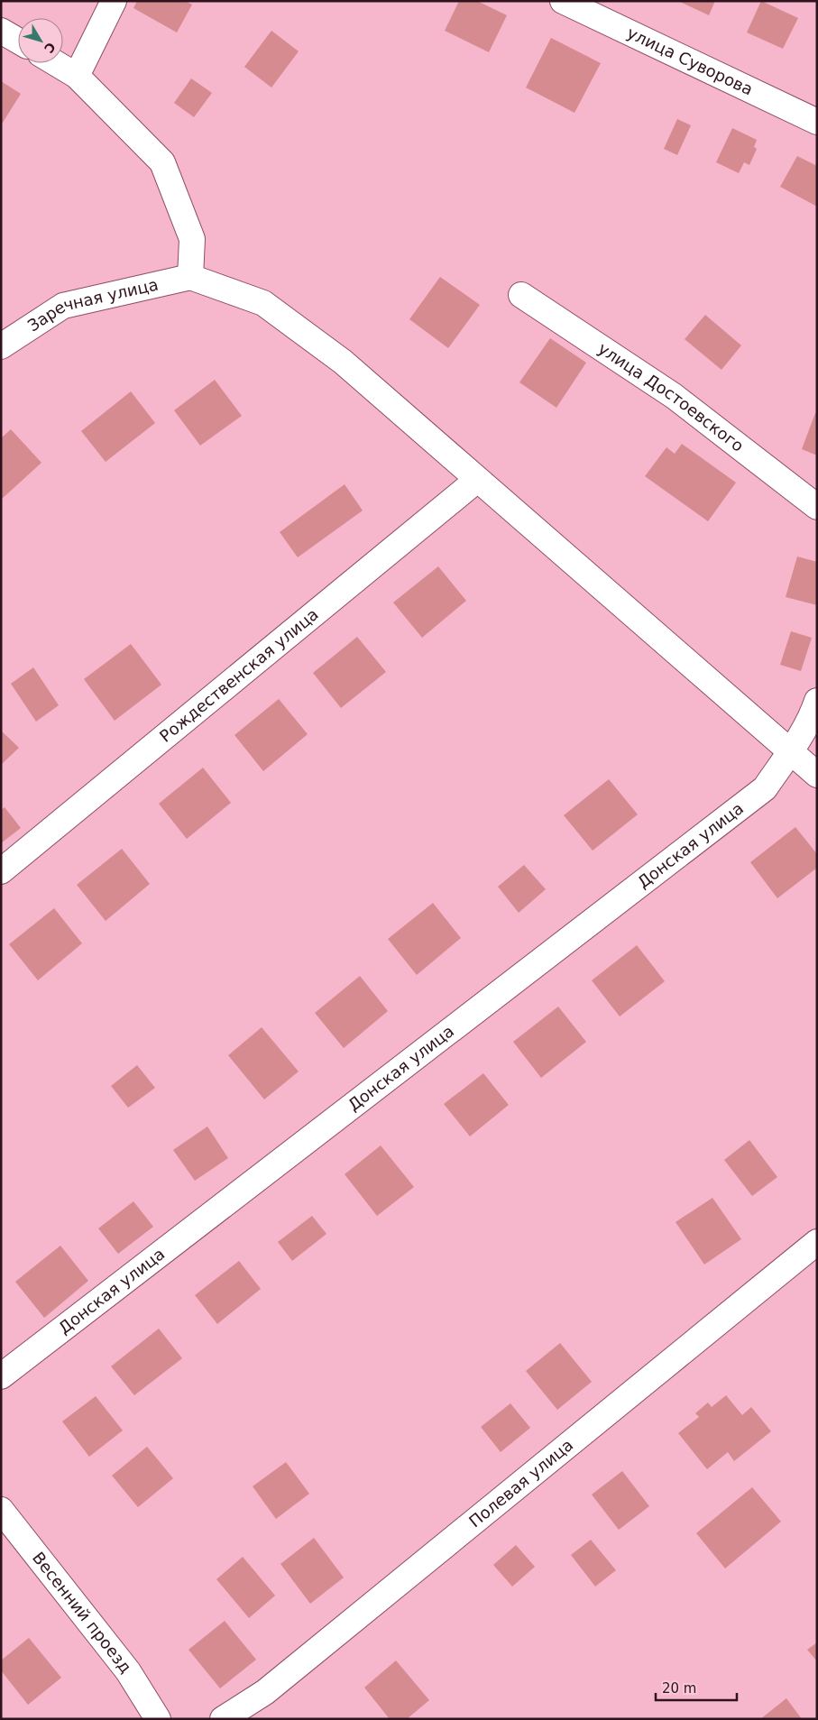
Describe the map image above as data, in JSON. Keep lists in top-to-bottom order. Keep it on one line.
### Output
{"streets":{"street":["улица Суворова","Заречная улица","улица Достоевского","Рождественская улица","Донская улица","Полевая улица","Весенний проезд"]},"scale_bar":"20 m","north":"bottom right"}
